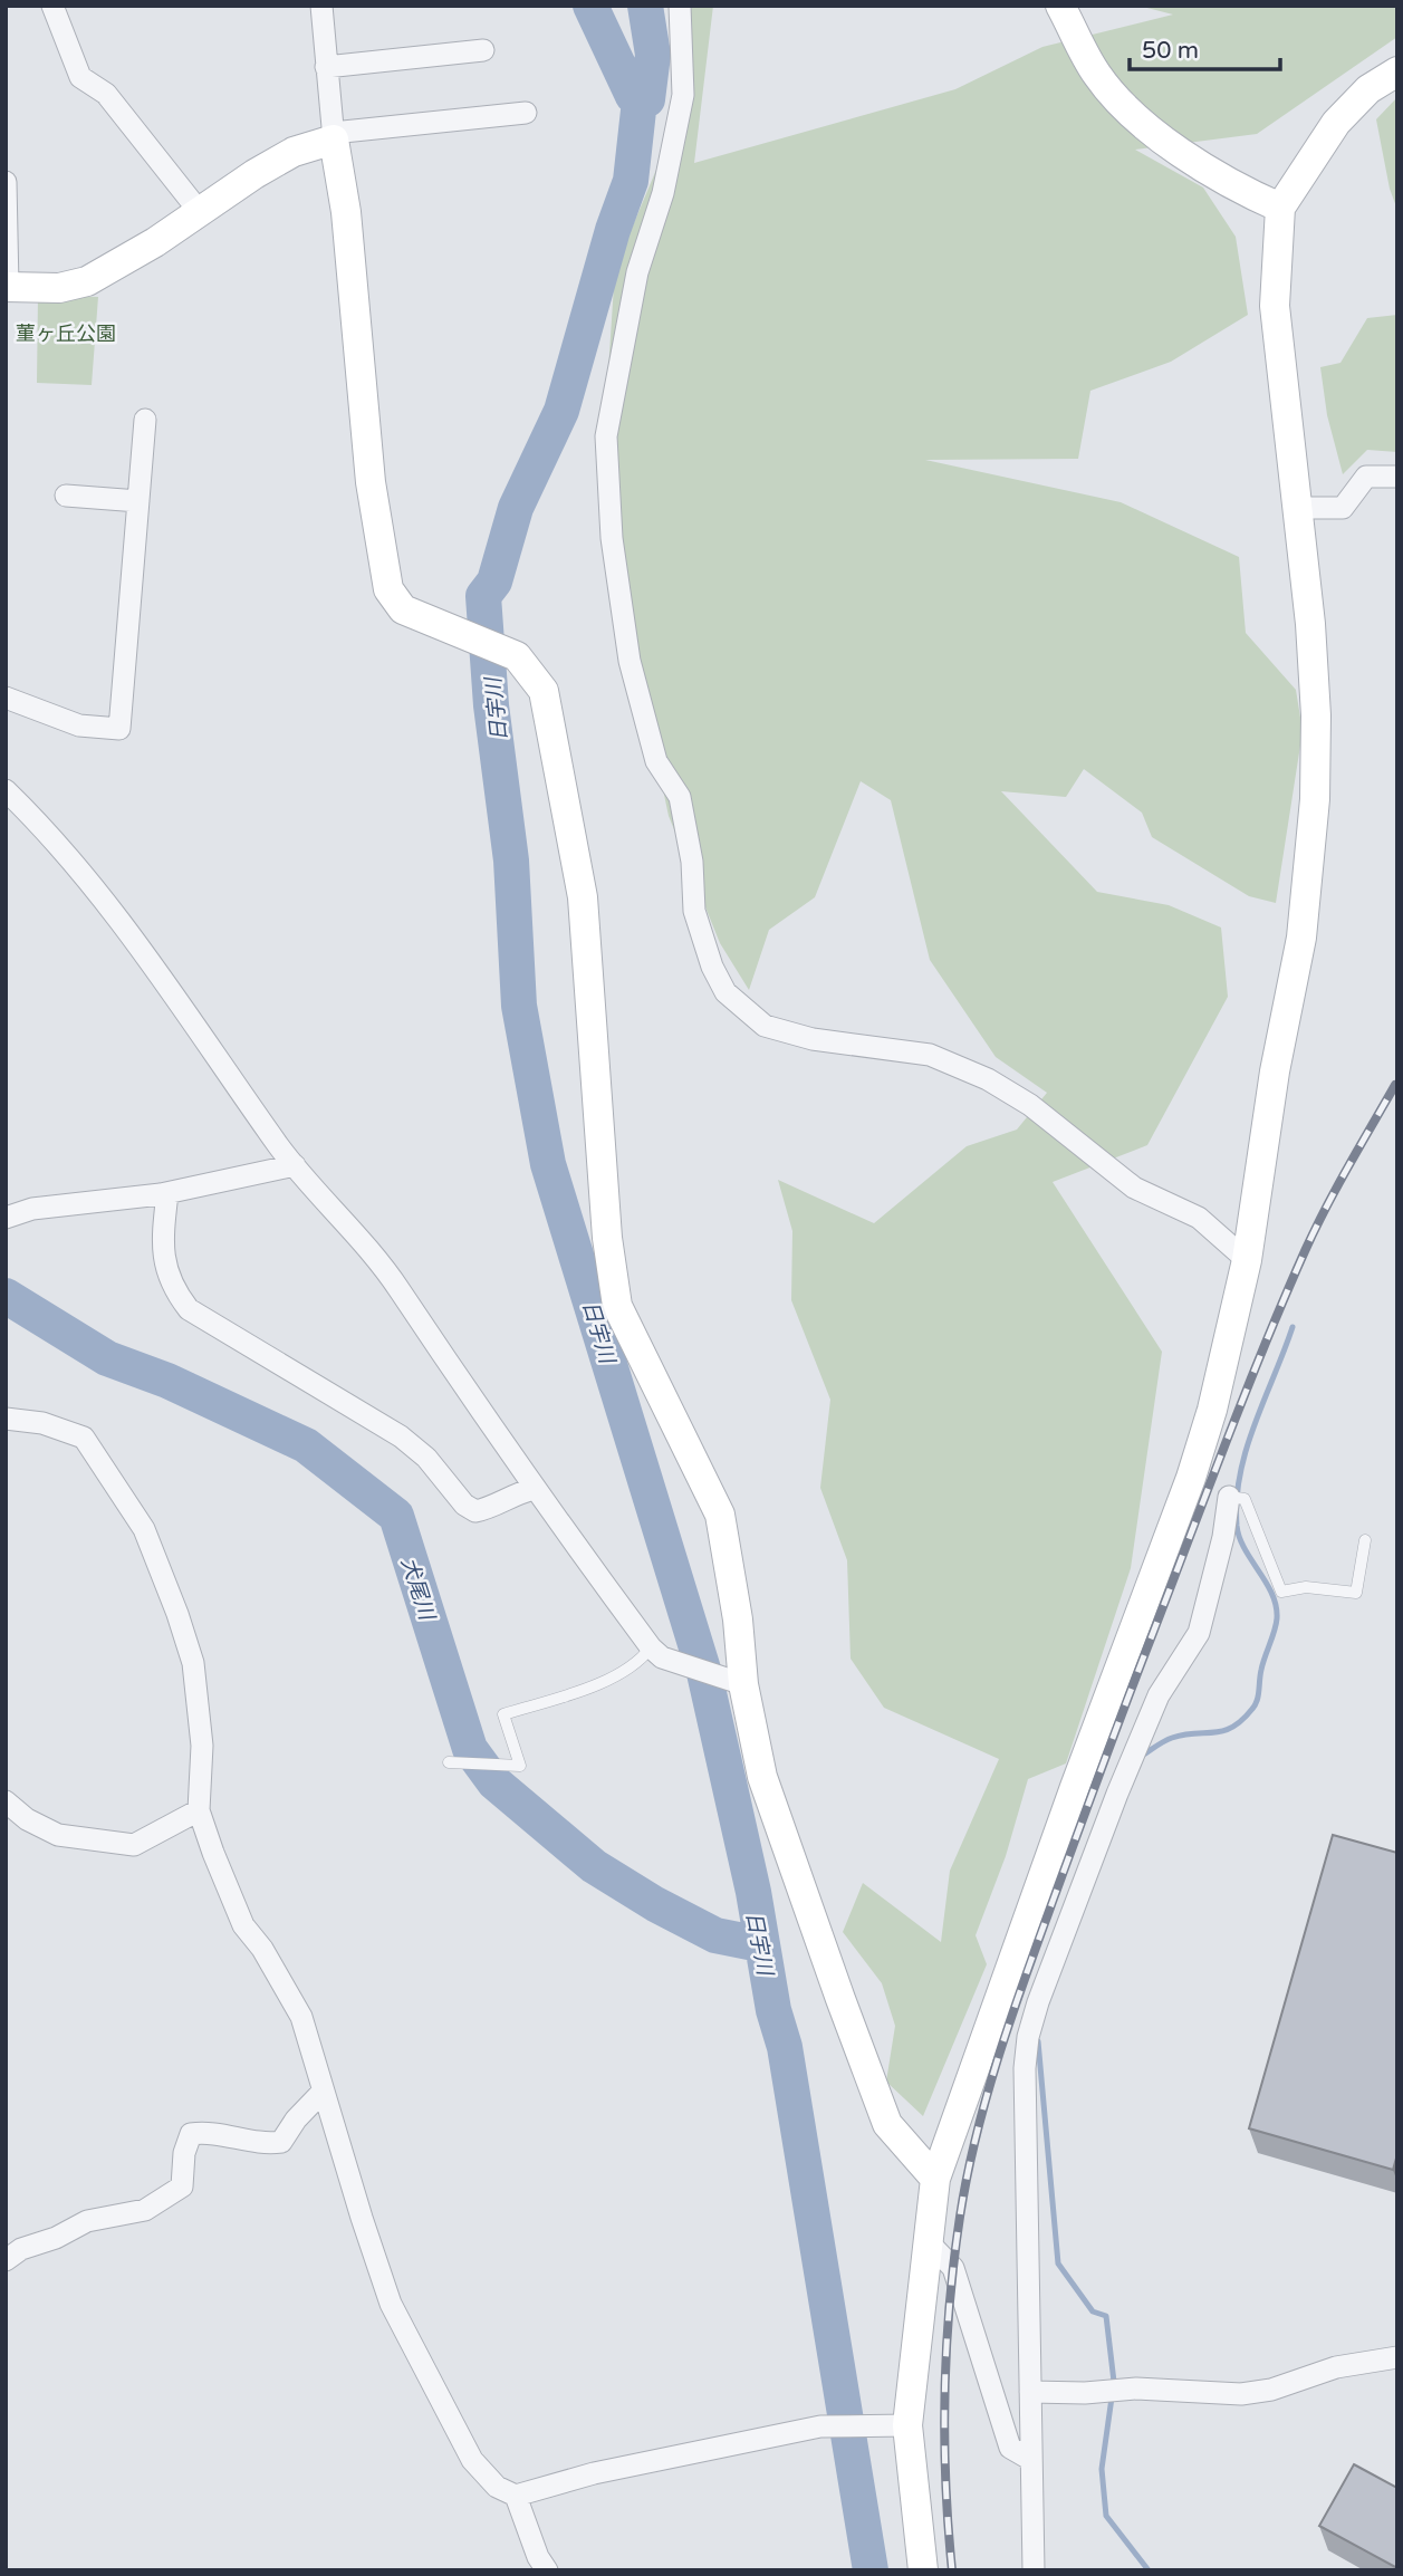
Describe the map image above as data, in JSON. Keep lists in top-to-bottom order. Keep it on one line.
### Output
{"water":["日宇川","犬尾川"],"parks":["菫ヶ丘公園"],"scale_bar":"50 m"}
